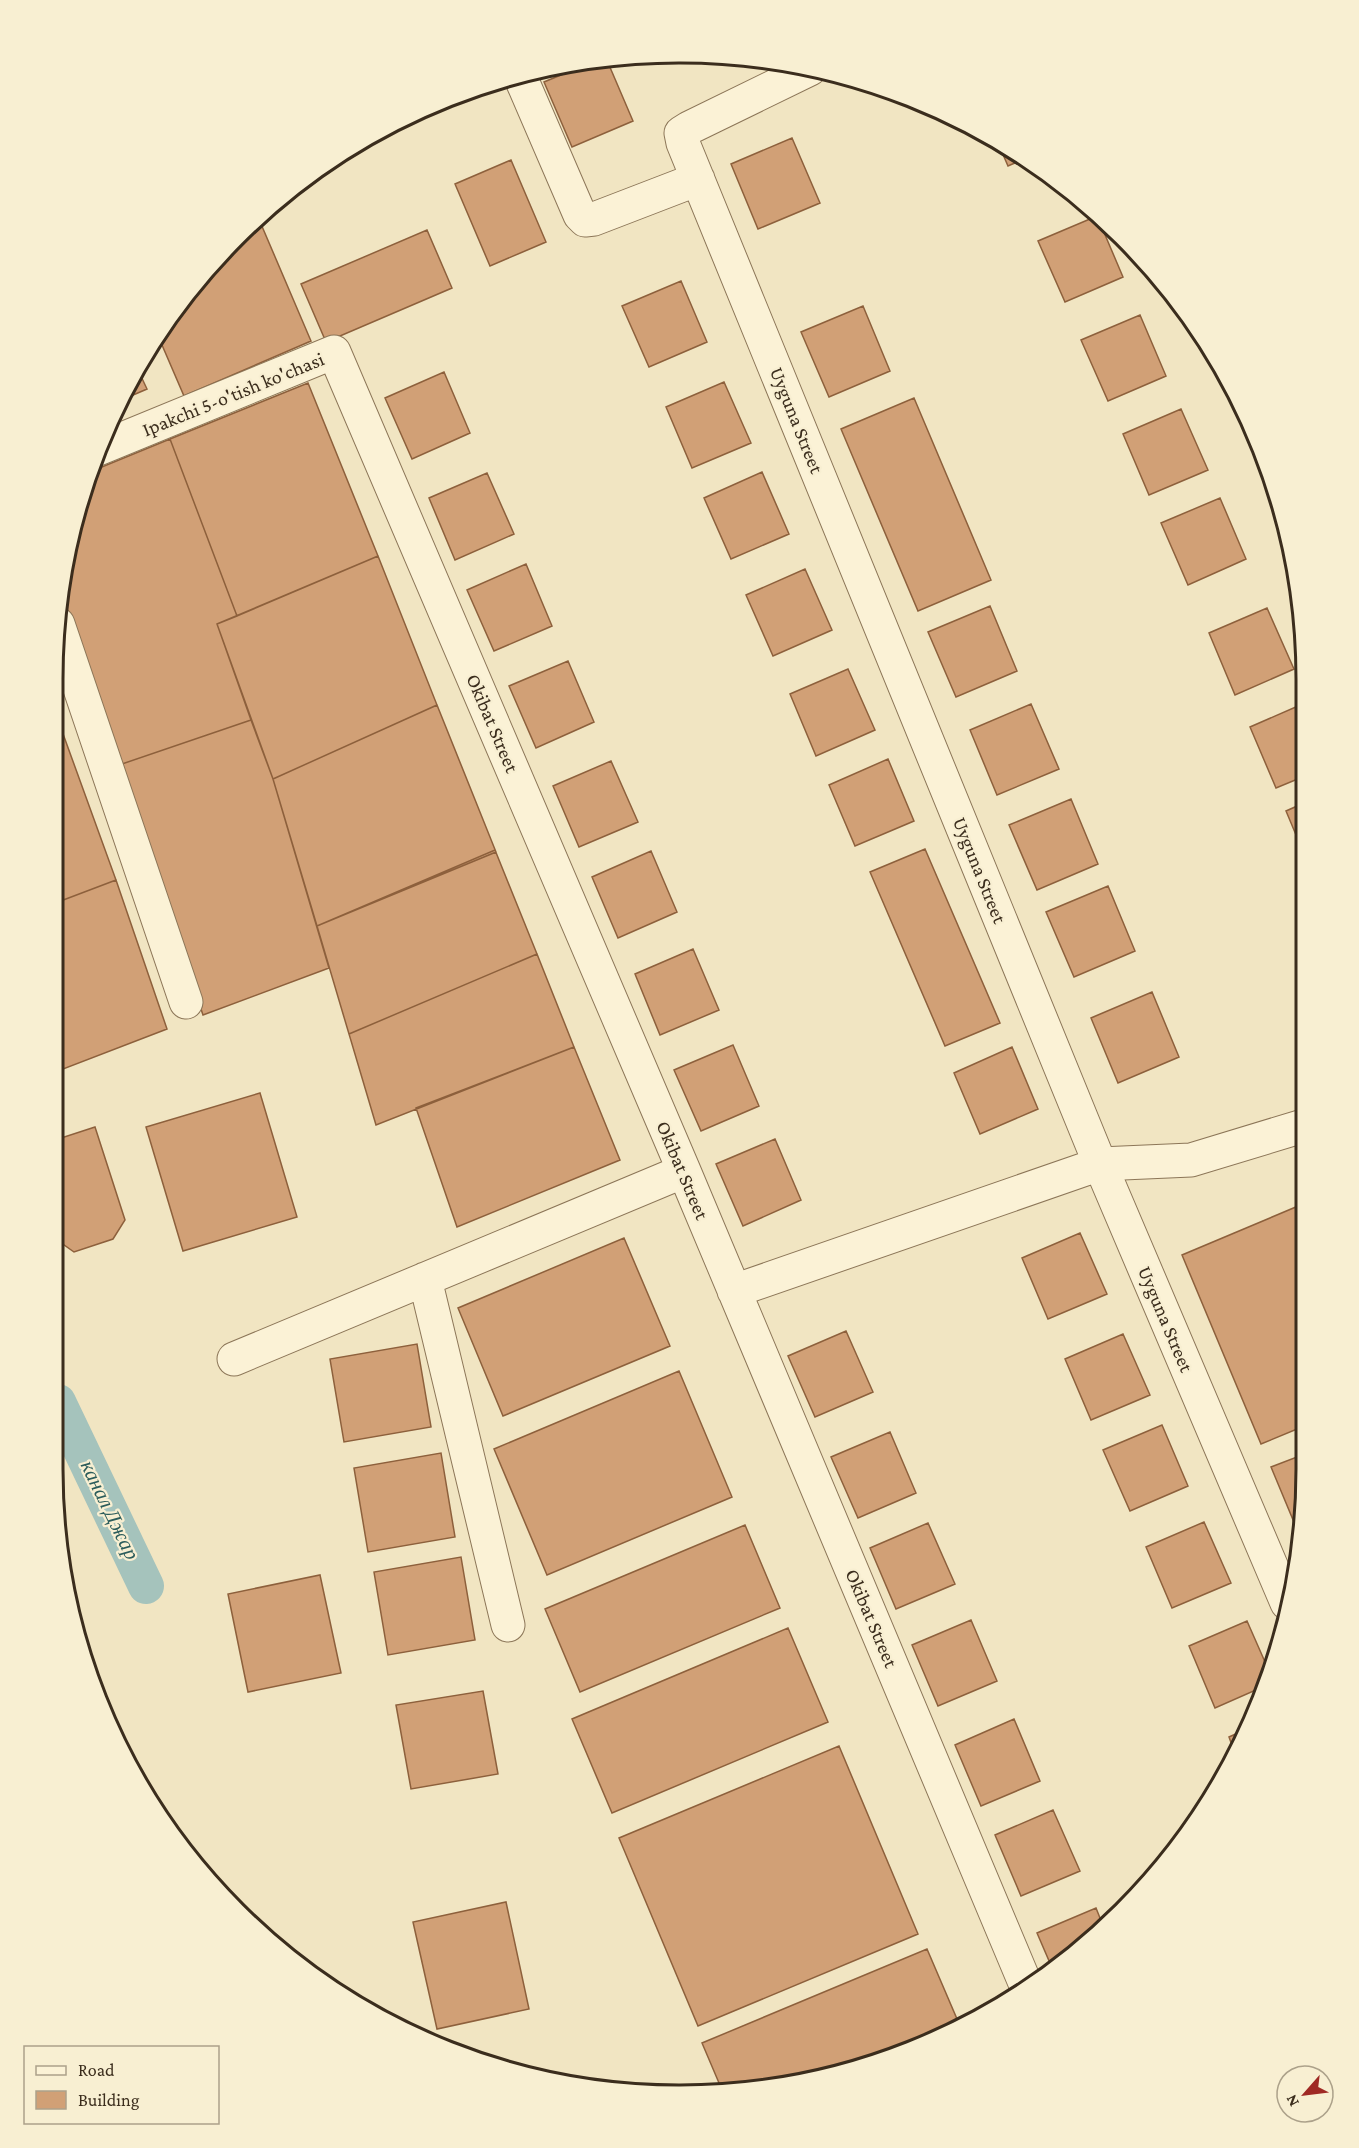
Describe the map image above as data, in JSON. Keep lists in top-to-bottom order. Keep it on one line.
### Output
{"streets":{"street":["Ipakchi 5-o'tish ko'chasi","Uyguna Street","Okibat Street"]},"crossings":[["Ipakchi 5-o'tish ko'chasi","Okibat Street"]],"water":["канал Джар"],"legend":["Road","Building"],"north":"bottom left"}
